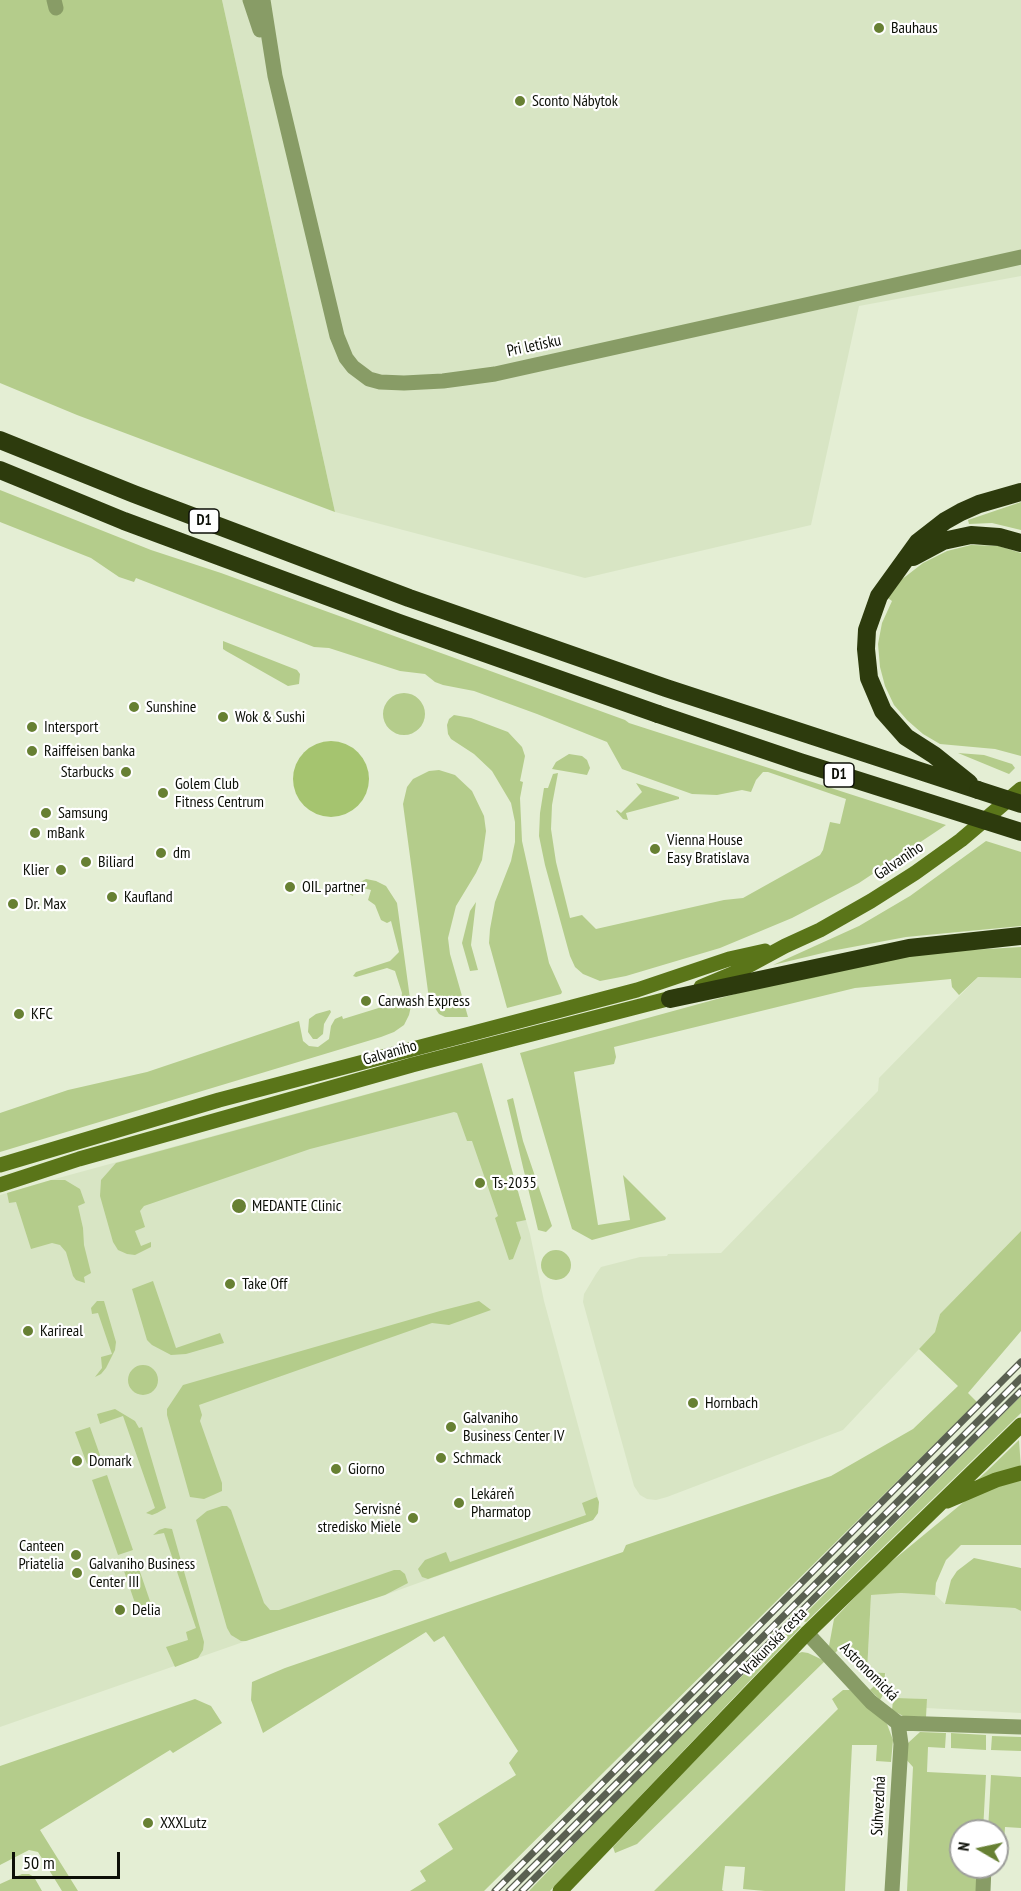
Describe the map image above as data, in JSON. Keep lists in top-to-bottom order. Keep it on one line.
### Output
{"streets":{"highway":["D1"],"main road":["Galvaniho","Vrakunská cesta"],"street":["Pri letisku","Astronomická","Súhvezdná"]},"crossings":[["Vrakunská cesta","Astronomická"],["Astronomická","Súhvezdná"]],"places":["Bauhaus","Sconto Nábytok","Sunshine","Wok & Sushi","Intersport","Raiffeisen banka","Starbucks","Golem Club Fitness Centrum","Samsung","mBank","Vienna House Easy Bratislava","dm","Biliard","Klier","OIL partner","Kaufland","Dr. Max","Carwash Express","KFC","Ts-2035","MEDANTE Clinic","Take Off","Karireal","Hornbach","Galvaniho Business Center IV","Schmack","Domark","Giorno","Lekáreň Pharmatop","Servisné stredisko Miele","Canteen Priatelia","Galvaniho Business Center III","Delia","XXXLutz"],"scale_bar":"50 m","north":"left"}
